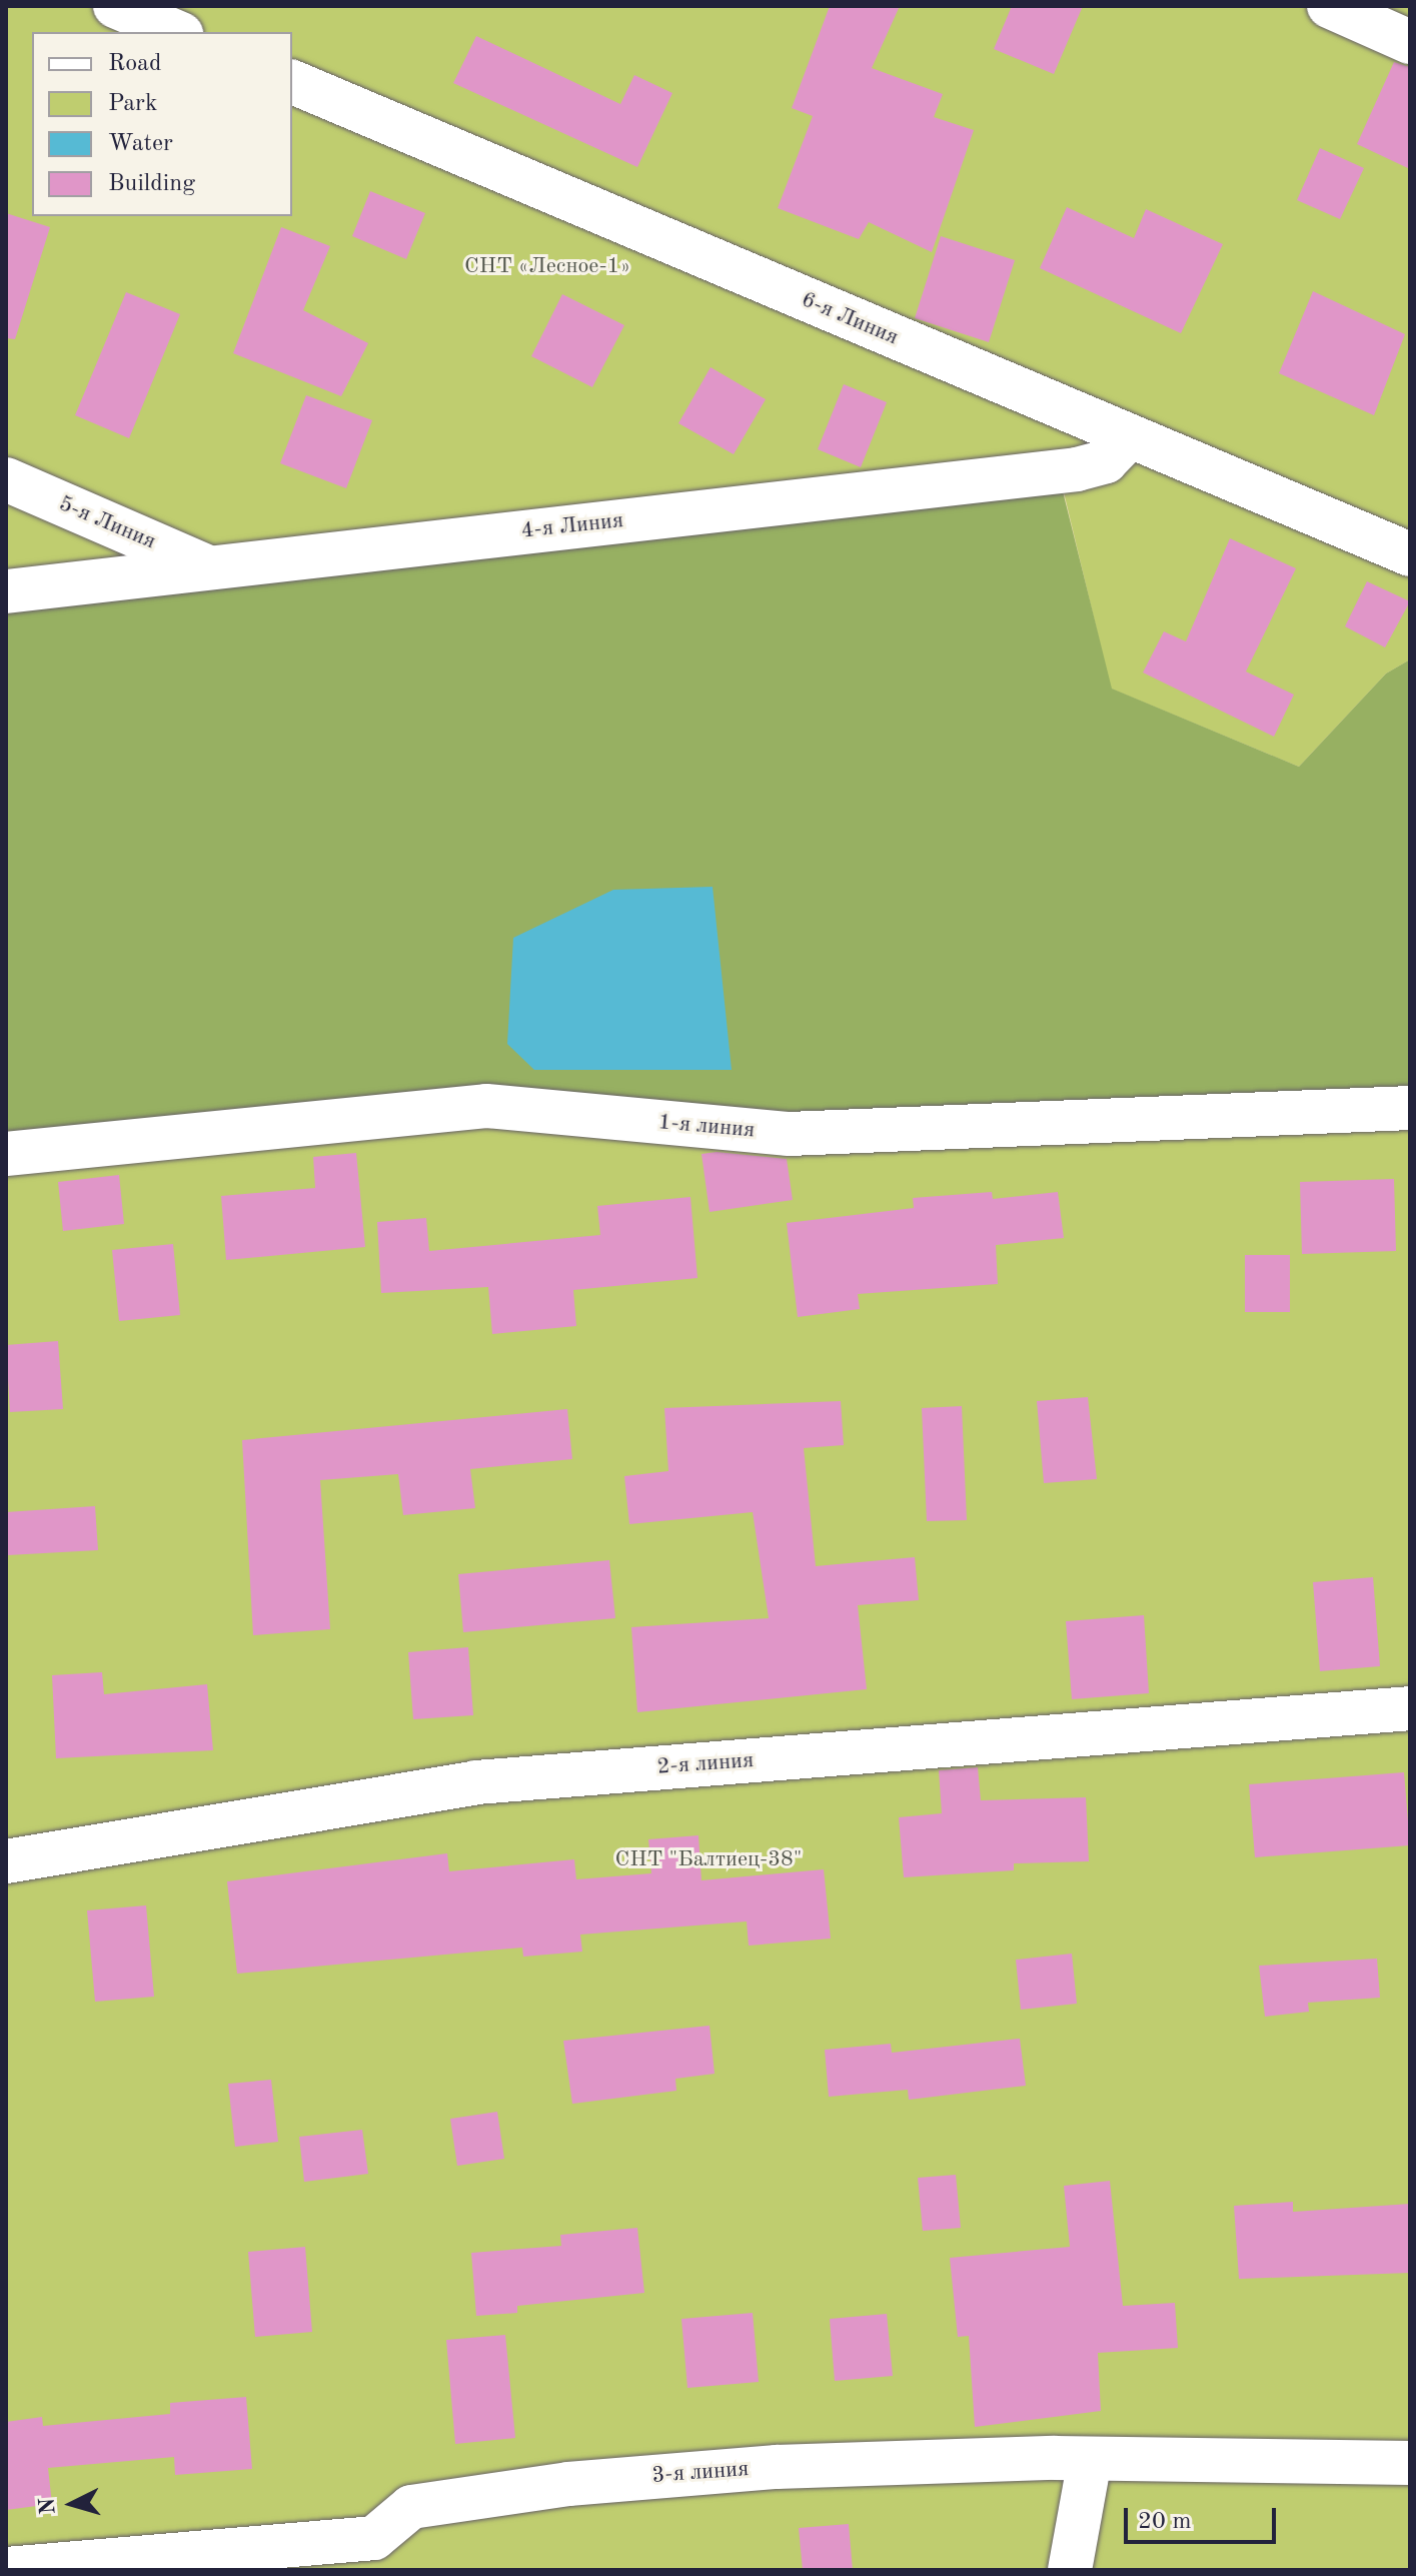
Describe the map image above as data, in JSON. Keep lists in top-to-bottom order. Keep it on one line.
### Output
{"streets":{"street":["6-я Линия","5-я Линия","4-я Линия","1-я линия","2-я линия","3-я линия"]},"crossings":[["6-я Линия","4-я Линия"],["5-я Линия","4-я Линия"]],"parks":["СНТ «Лесное-1»","СНТ \"Балтиец-38\""],"legend":["Road","Park","Water","Building"],"scale_bar":"20 m","north":"left"}
